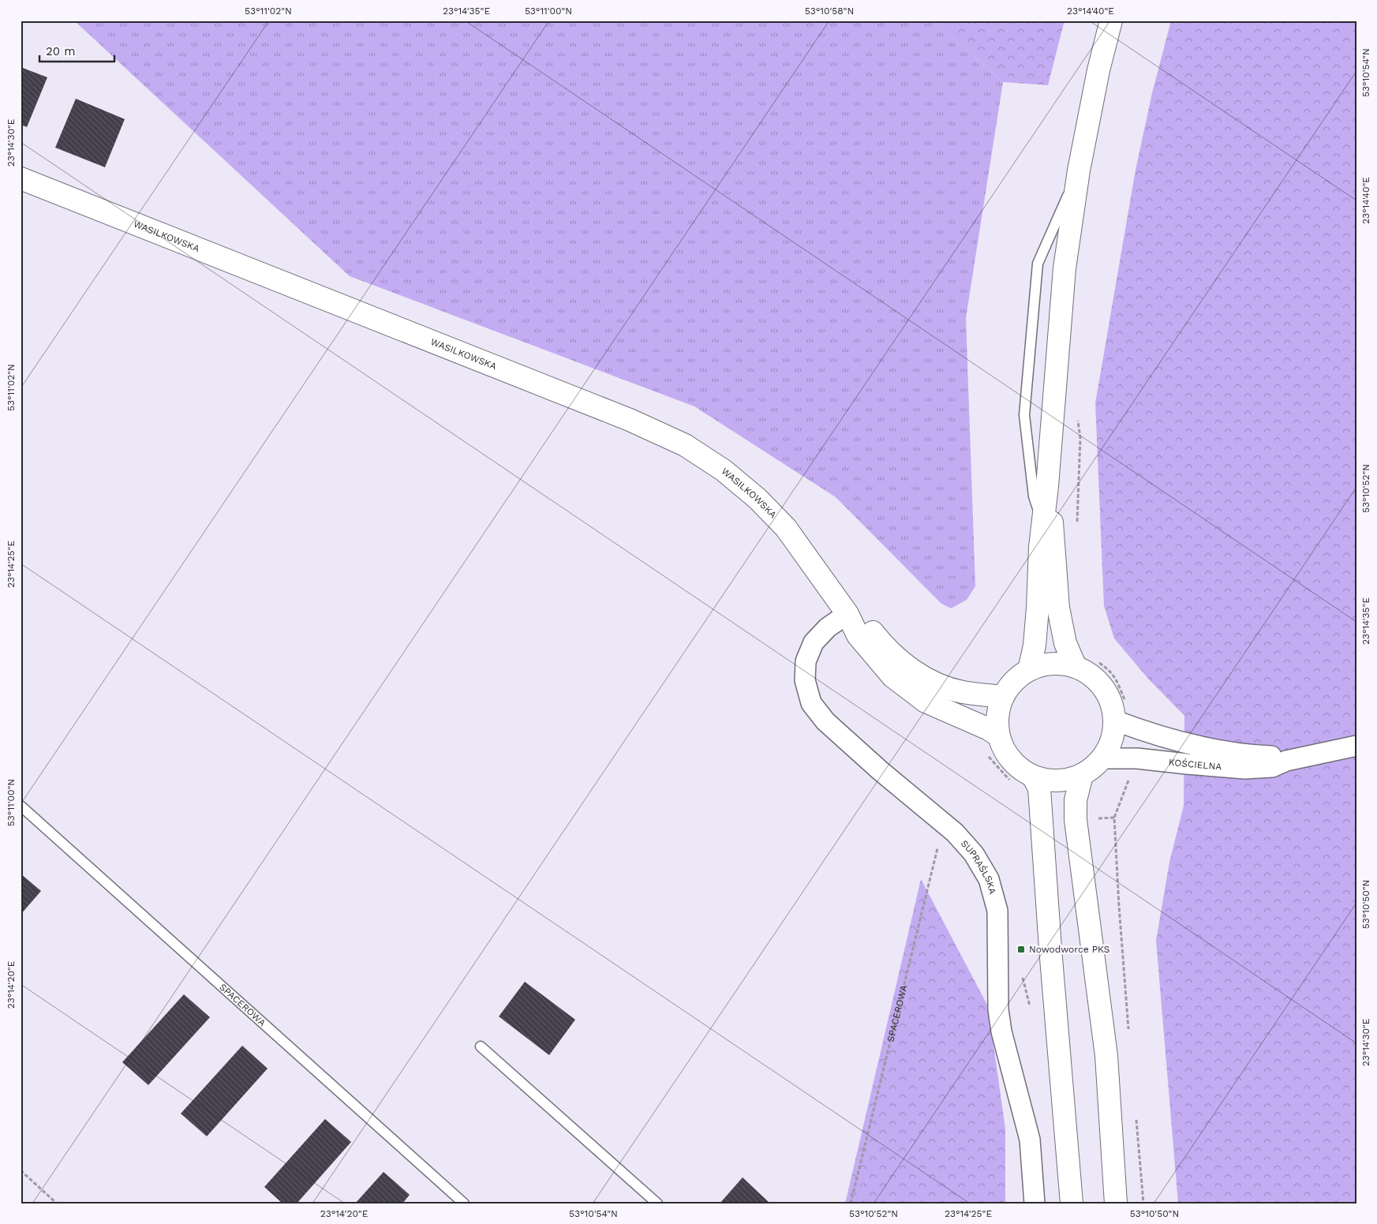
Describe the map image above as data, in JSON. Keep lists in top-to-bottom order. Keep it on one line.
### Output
{"streets":{"main road":["WASILKOWSKA"],"street":["KOŚCIELNA","SUPRAŚLSKA"],"lane":["SPACEROWA"]},"crossings":[["WASILKOWSKA","KOŚCIELNA"],["WASILKOWSKA","SUPRAŚLSKA"],["SUPRAŚLSKA","SPACEROWA"]],"places":{"transit":["Nowodworce PKS"]},"scale_bar":"20 m","coordinates":["53°11'02\"N","23°14'35\"E","53°11'00\"N","53°10'58\"N","23°14'40\"E","53°10'54\"N","23°14'30\"E","53°10'52\"N","23°14'25\"E","53°10'50\"N","23°14'20\"E"]}
